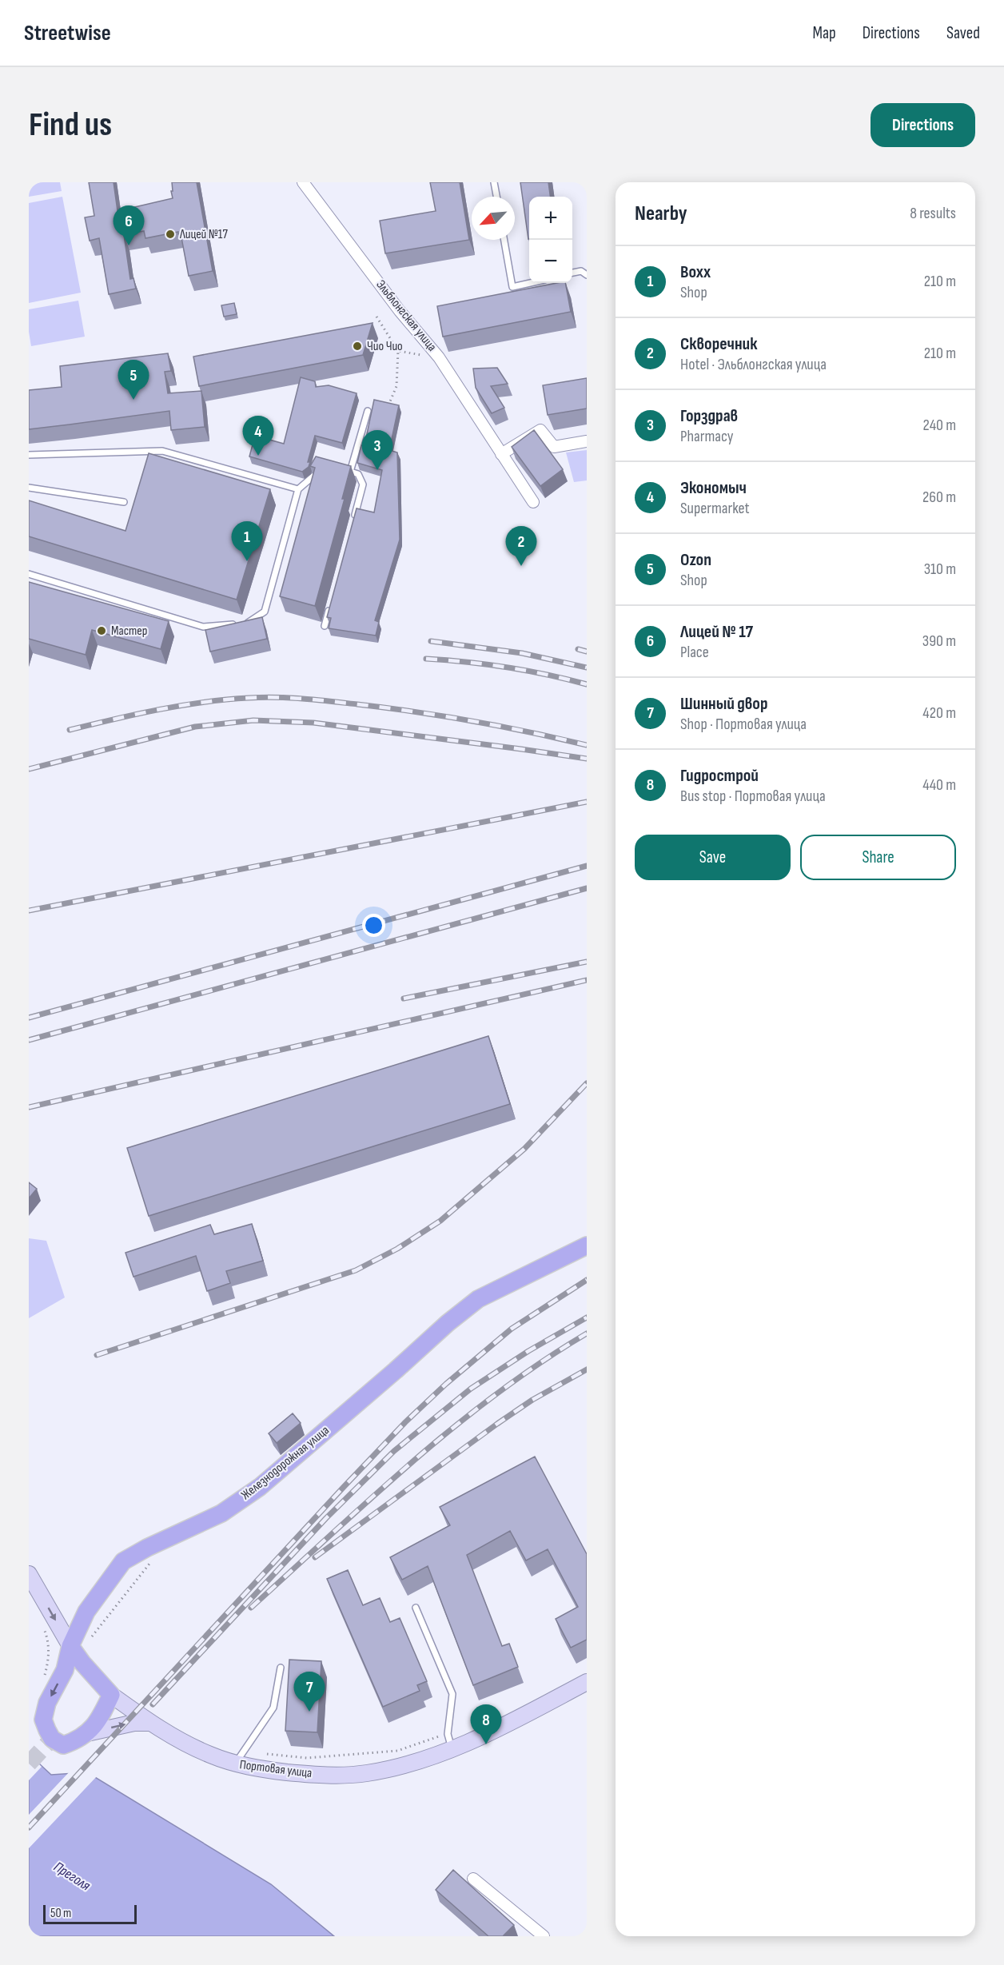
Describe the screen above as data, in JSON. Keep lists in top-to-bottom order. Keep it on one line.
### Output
{"streets":{"main road":["Железнодорожная улица","Портовая улица"],"street":["Эльблонгская улица"]},"crossings":[["Железнодорожная улица","Портовая улица"]],"water":["Преголя"],"places":["Лицей №17","Чио Чио","Мастер"],"scale_bar":"50 m","north":"bottom left","page":{"header":"Streetwise","nav":["Map","Directions","Saved"],"buttons":["Directions",["Save","Share"]],"title":"Find us","heading":["Nearby","8 results"],"map_buttons":["+","−"],"pins":["6","5","4","3","1","2","7","8"],"list":[{"mark":"1","name":"Boxx","note":"Shop","value":"210 m"},{"mark":"2","name":"Скворечник","note":"Hotel · Эльблонгская улица","value":"210 m"},{"mark":"3","name":"Горздрав","note":"Pharmacy","value":"240 m"},{"mark":"4","name":"Экономыч","note":"Supermarket","value":"260 m"},{"mark":"5","name":"Ozon","note":"Shop","value":"310 m"},{"mark":"6","name":"Лицей № 17","note":"Place","value":"390 m"},{"mark":"7","name":"Шинный двор","note":"Shop · Портовая улица","value":"420 m"},{"mark":"8","name":"Гидрострой","note":"Bus stop · Портовая улица","value":"440 m"}],"scale":"50 m"}}
